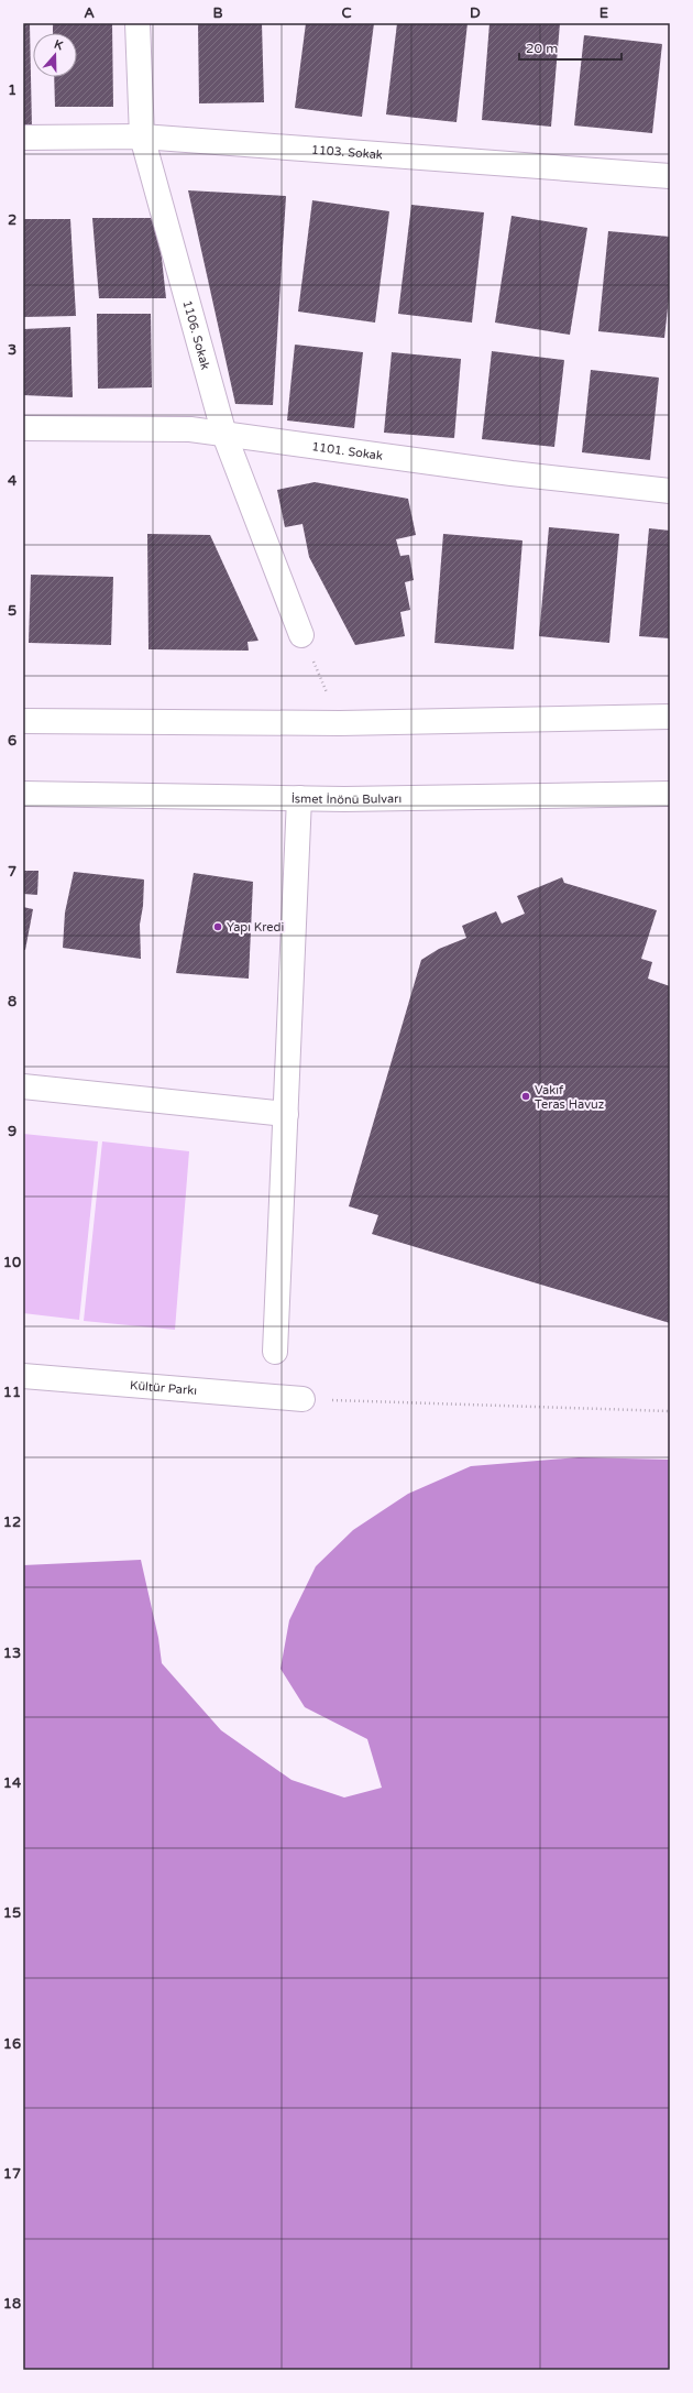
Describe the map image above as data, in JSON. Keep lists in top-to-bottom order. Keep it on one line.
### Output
{"streets":{"street":["1103. Sokak","1106. Sokak","1101. Sokak","İsmet İnönü Bulvarı","Kültür Parkı"]},"crossings":[["1103. Sokak","1106. Sokak"],["1106. Sokak","1101. Sokak"]],"places":["Yapı Kredi","Vakıf Teras Havuz"],"scale_bar":"20 m","north":"top","grid":{"columns":["A","B","C","D","E"],"rows":["1","2","3","4","5","6","7","8","9","10","11","12","13","14","15","16","17","18"]}}
